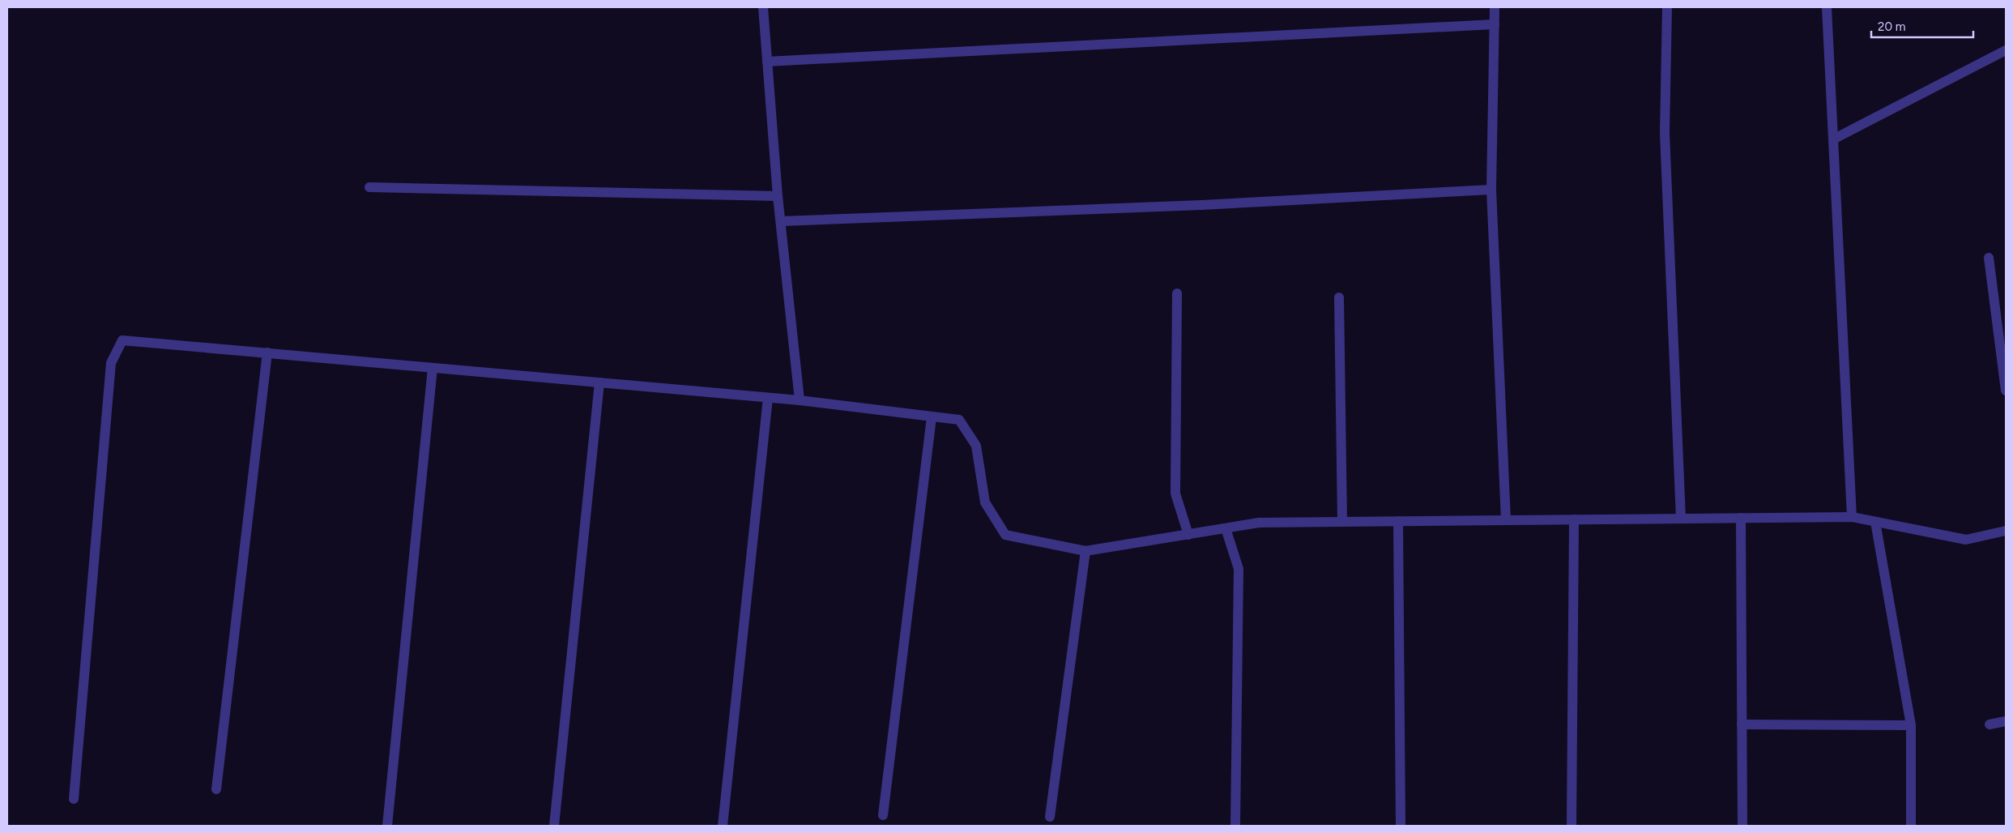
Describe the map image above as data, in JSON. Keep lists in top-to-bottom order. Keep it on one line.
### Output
{"scale_bar":"20 m"}
